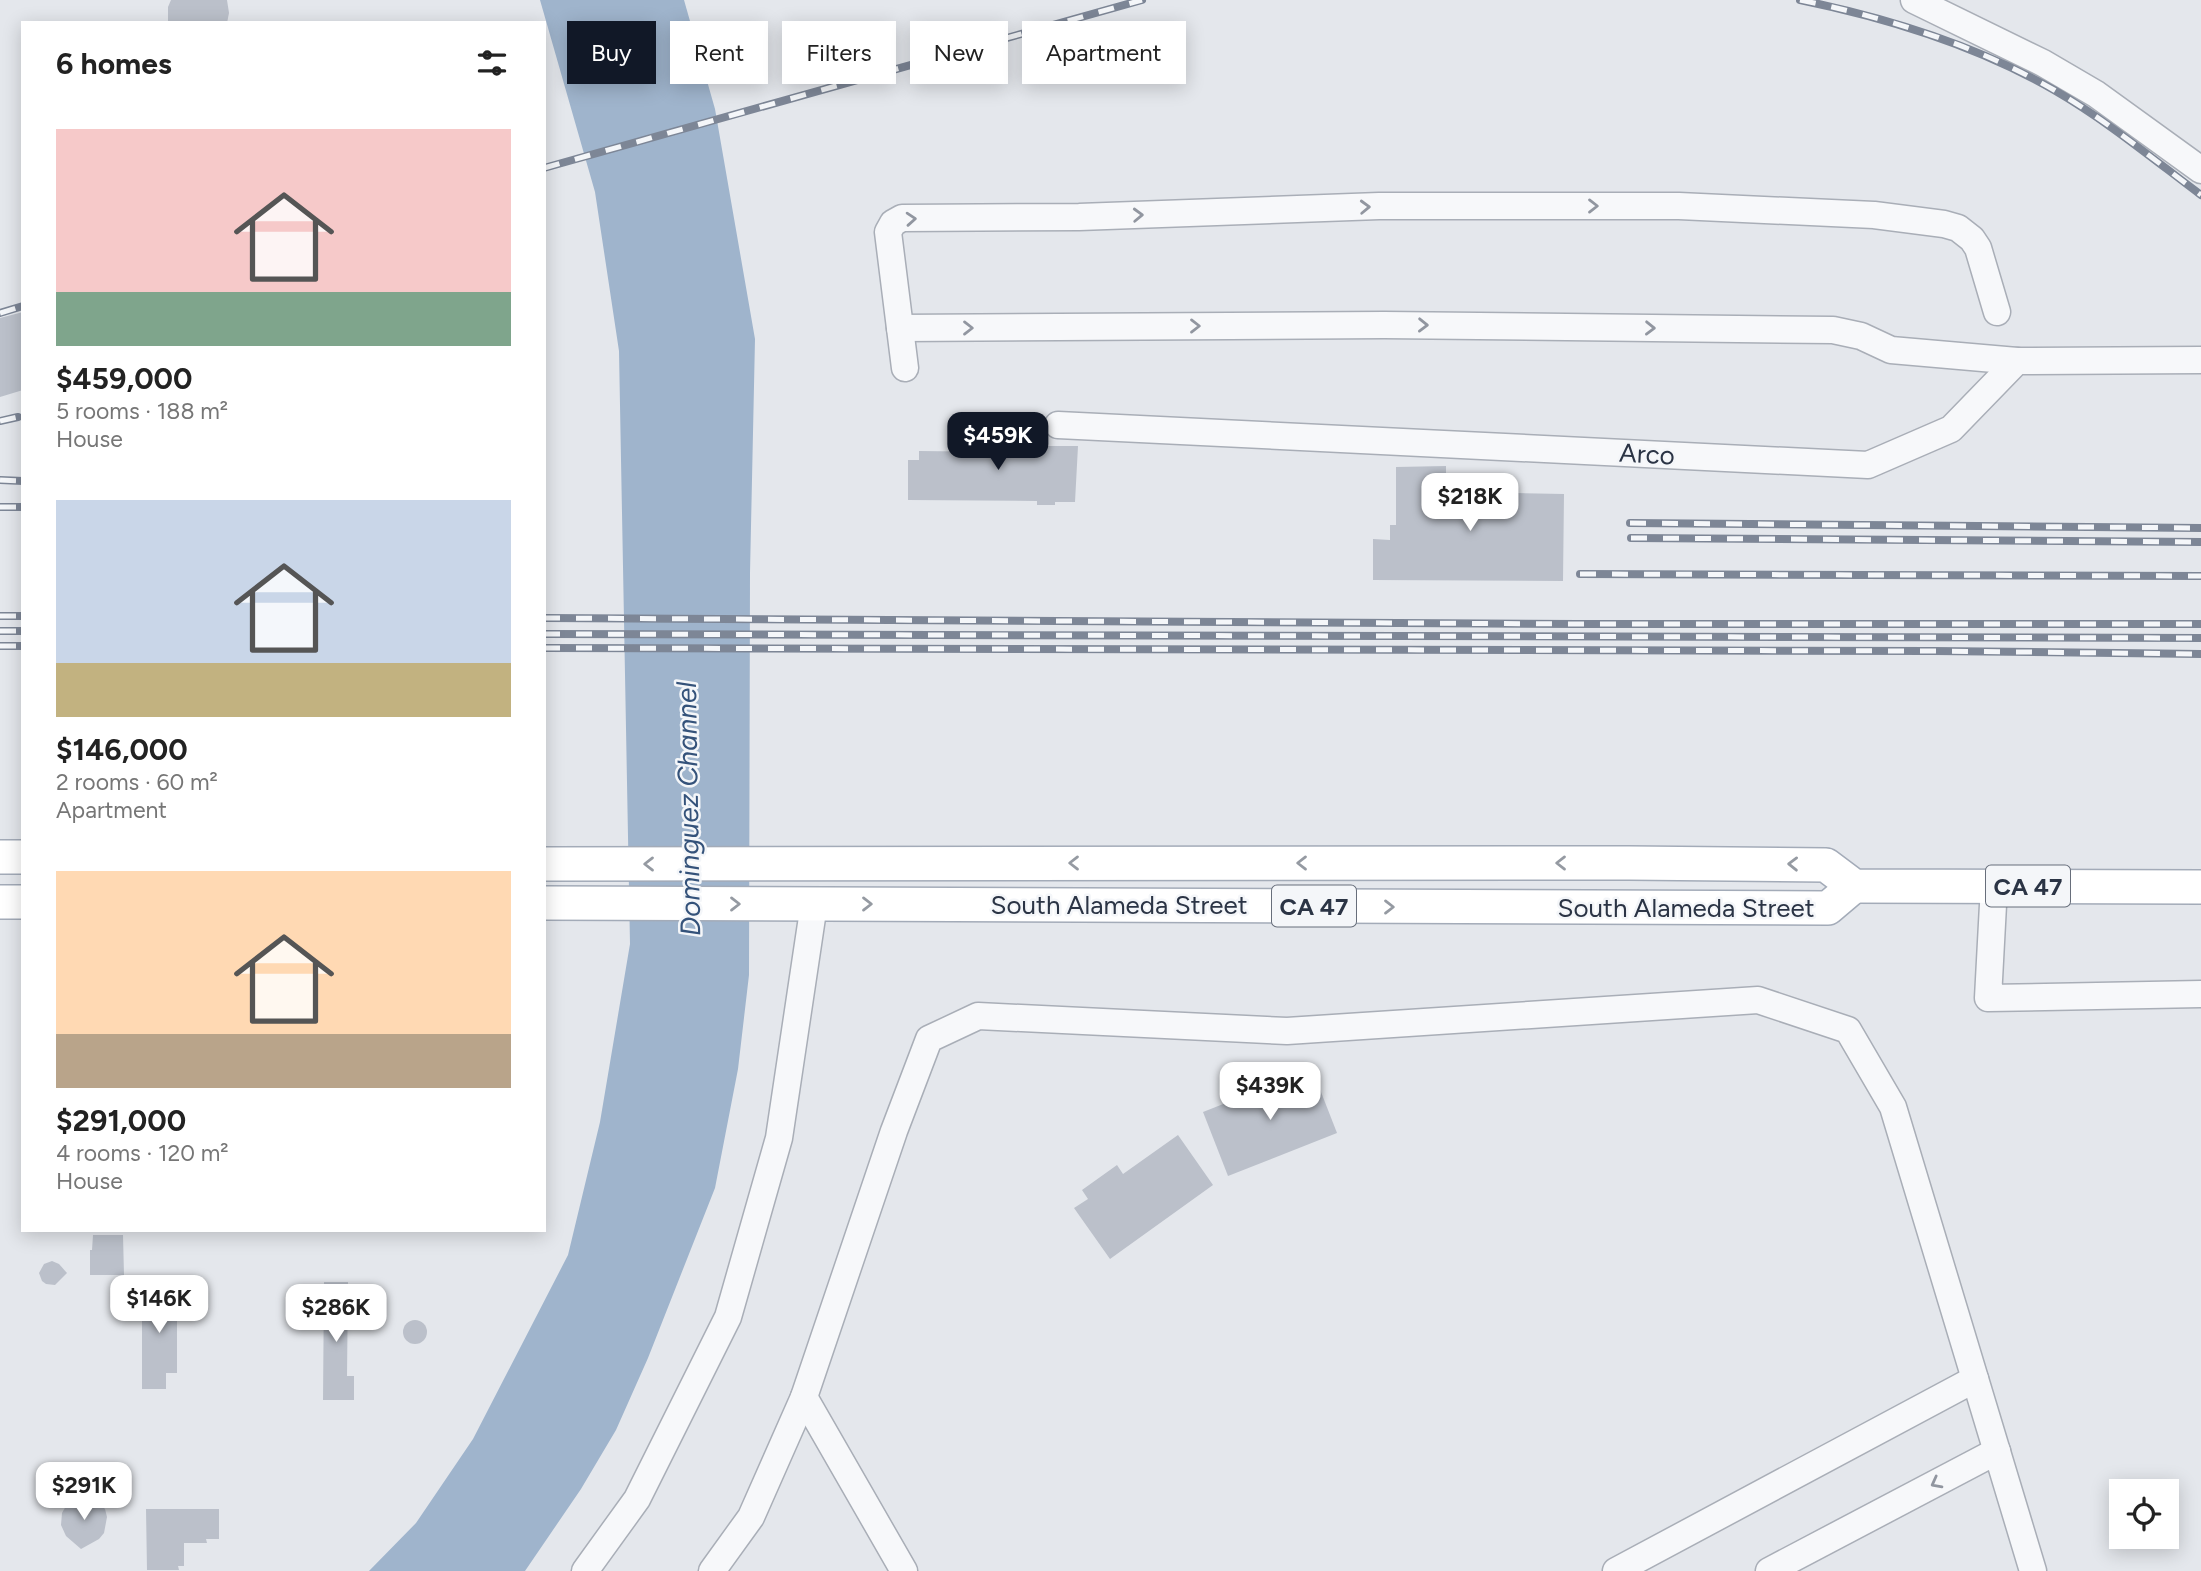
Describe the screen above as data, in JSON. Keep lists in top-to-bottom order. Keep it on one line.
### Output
{"streets":{"main road":["CA 47","South Alameda Street"],"lane":["Arco"]},"crossings":[["CA 47","South Alameda Street"]],"water":["Dominguez Channel"],"page":{"chip":["Buy","Rent","Filters","New","Apartment"],"heading":"6 homes","list":[{"name":"$459,000","note":"5 rooms · 188 m² · House"},{"name":"$146,000","note":"2 rooms · 60 m² · Apartment"},{"name":"$291,000","note":"4 rooms · 120 m² · House"}],"price":["$459K","$218K","$439K","$146K","$286K","$291K"]}}
